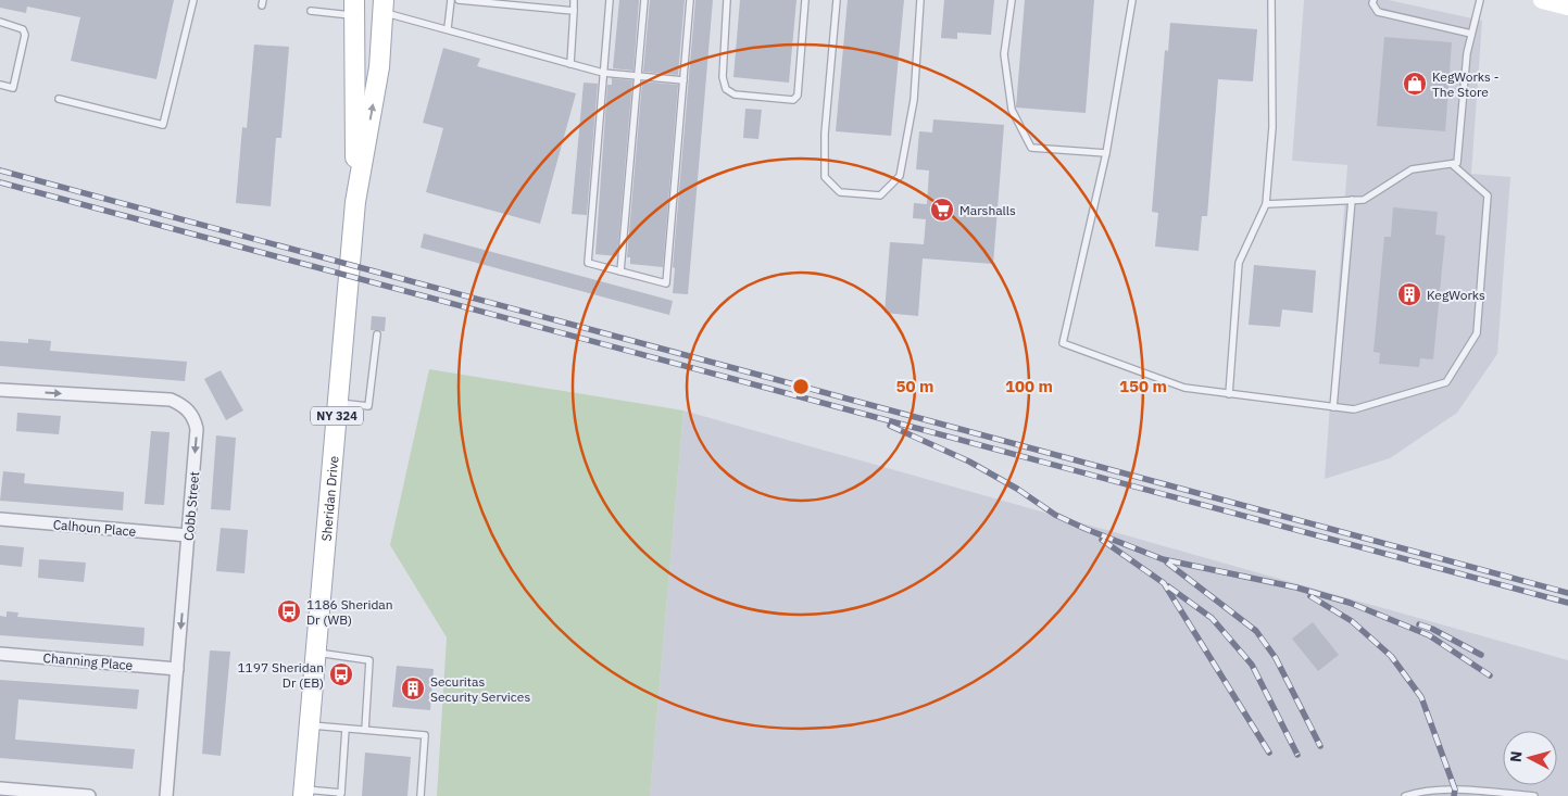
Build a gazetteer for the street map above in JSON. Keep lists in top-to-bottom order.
{
  "streets": {
    "main road": ["NY 324", "Sheridan Drive"],
    "street": ["Cobb Street", "Calhoun Place", "Channing Place"]
  },
  "crossings": [
    ["Cobb Street", "Calhoun Place"],
    ["Cobb Street", "Channing Place"]
  ],
  "places": {
    "shop": ["KegWorks - The Store"],
    "supermarket": ["Marshalls"],
    "building": ["KegWorks", "Securitas Security Services"],
    "bus stop": ["1186 Sheridan Dr (WB)", "1197 Sheridan Dr (EB)"]
  },
  "north": "left",
  "rings": ["50 m", "100 m", "150 m"]
}
